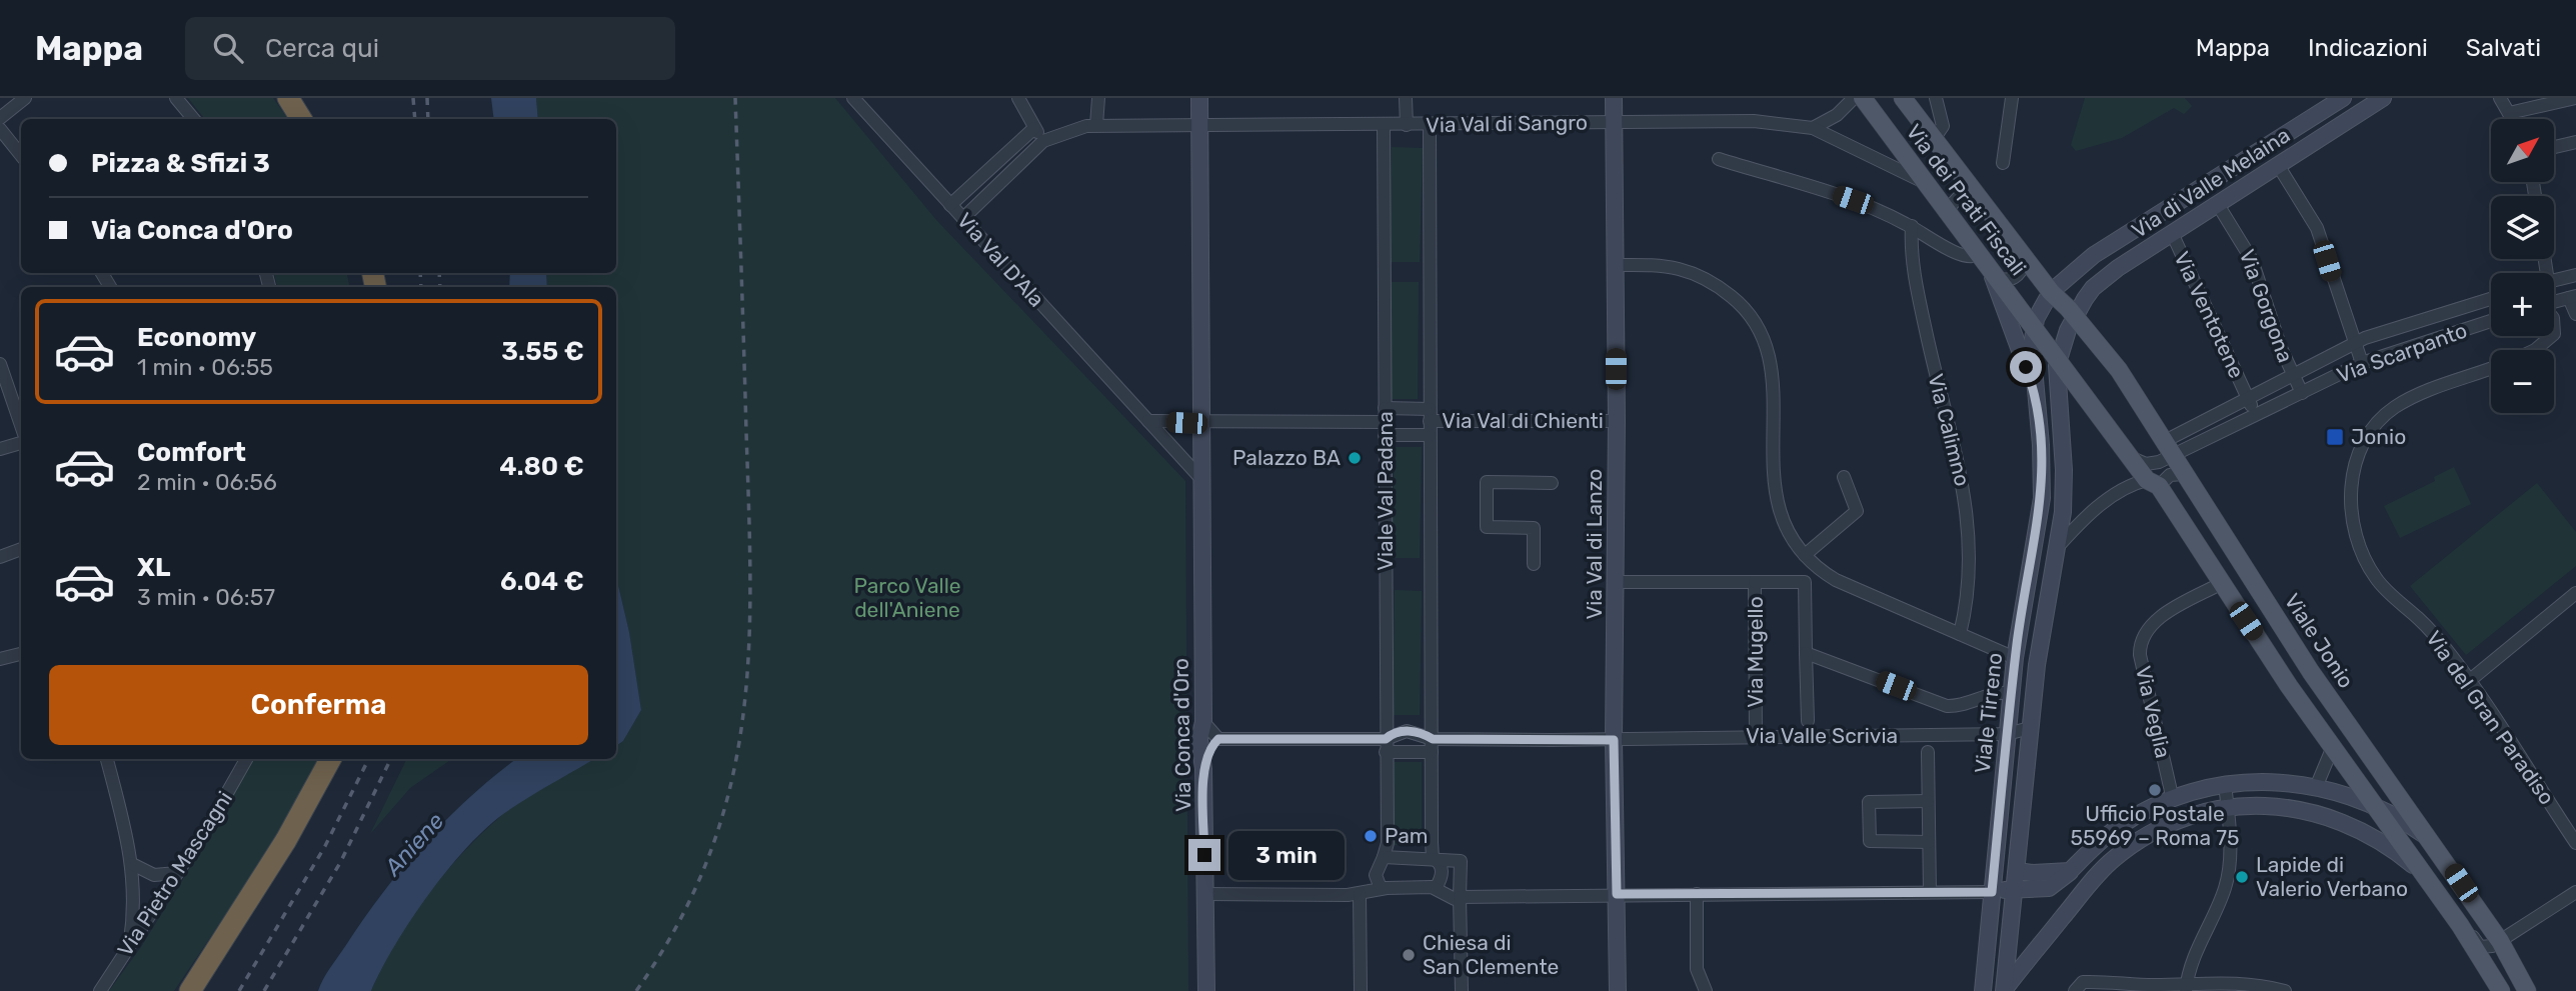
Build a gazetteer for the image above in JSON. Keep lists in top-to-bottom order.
{
  "streets": {
    "main road": ["Via dei Prati Fiscali", "Viale Jonio"],
    "street": [
      "Via Val di Sangro",
      "Via di Valle Melaina",
      "Via Val D'Ala",
      "Via Gorgona",
      "Via Ventotene",
      "Via Scarpanto",
      "Via Val di Chienti",
      "Via Calimno",
      "Viale Val Padana",
      "Via Val di Lanzo",
      "Via Mugello",
      "Via Veglia",
      "Viale Tirreno",
      "Via del Gran Paradiso",
      "Via Conca d'Oro",
      "Via Valle Scrivia",
      "Via Pietro Mascagni"
    ]
  },
  "crossings": [
    ["Via Val di Sangro", "Via dei Prati Fiscali"],
    ["Via Val di Sangro", "Viale Val Padana"],
    ["Via Val di Sangro", "Via Val di Lanzo"],
    ["Via di Valle Melaina", "Via dei Prati Fiscali"],
    ["Via di Valle Melaina", "Via Gorgona"],
    ["Via di Valle Melaina", "Via Ventotene"],
    ["Via di Valle Melaina", "Viale Jonio"],
    ["Via di Valle Melaina", "Viale Tirreno"],
    ["Via dei Prati Fiscali", "Viale Jonio"],
    ["Via dei Prati Fiscali", "Viale Tirreno"],
    ["Via Val D'Ala", "Via Conca d'Oro"],
    ["Via Gorgona", "Via Scarpanto"],
    ["Via Ventotene", "Via Scarpanto"],
    ["Via Scarpanto", "Viale Jonio"],
    ["Via Val di Chienti", "Viale Val Padana"],
    ["Via Val di Chienti", "Via Val di Lanzo"],
    ["Viale Val Padana", "Via Valle Scrivia"],
    ["Via Val di Lanzo", "Via Mugello"],
    ["Via Val di Lanzo", "Via Valle Scrivia"],
    ["Via Mugello", "Via Valle Scrivia"],
    ["Viale Tirreno", "Via Valle Scrivia"]
  ],
  "water": ["Aniene"],
  "parks": ["Parco Valle dell'Aniene"],
  "places": {
    "transit": ["Jonio"],
    "other": [
      "Palazzo BA",
      "Ufficio Postale 55969 – Roma 75",
      "Pam",
      "Lapide di Valerio Verbano",
      "Chiesa di San Clemente"
    ]
  },
  "north": "top right",
  "page": {
    "header": "Mappa",
    "search": "Cerca qui",
    "nav": ["Mappa", "Indicazioni", "Salvati"],
    "map_buttons": ["+", "−"],
    "banner": ["Pizza & Sfizi 3", "Via Conca d'Oro"],
    "list": [
      {
        "name": "Economy",
        "note": "1 min · 06:55",
        "value": "3.55 €"
      },
      {
        "name": "Comfort",
        "note": "2 min · 06:56",
        "value": "4.80 €"
      },
      {
        "name": "XL",
        "note": "3 min · 06:57",
        "value": "6.04 €"
      }
    ],
    "buttons": "Conferma",
    "bubble": "3 min"
  }
}
